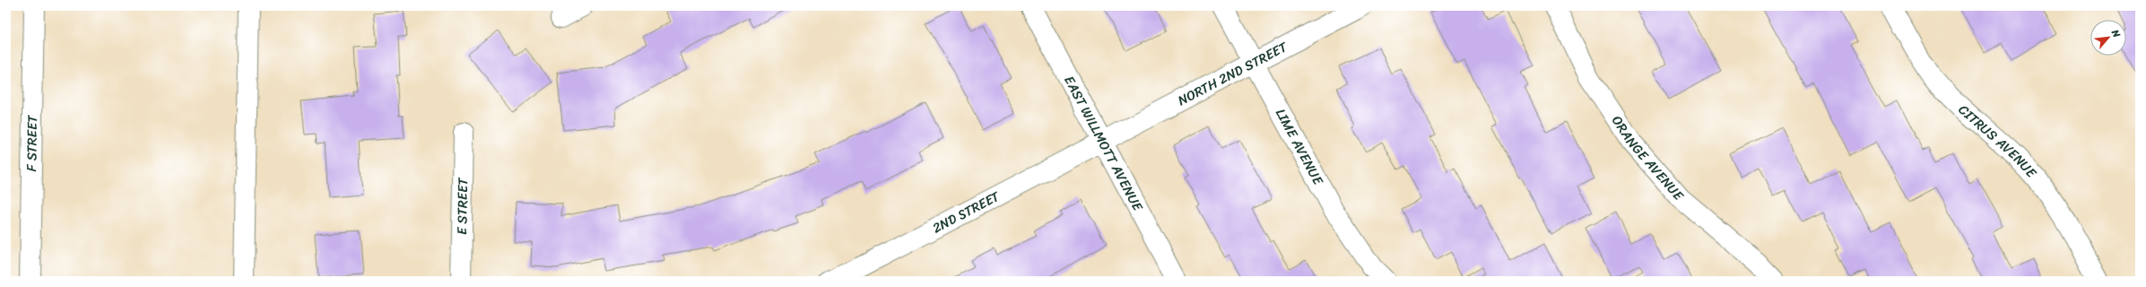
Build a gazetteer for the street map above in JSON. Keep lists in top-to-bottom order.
{
  "streets": {
    "street": [
      "NORTH 2ND STREET",
      "CITRUS AVENUE",
      "F STREET",
      "EAST WILLMOTT AVENUE",
      "LIME AVENUE",
      "ORANGE AVENUE",
      "E STREET",
      "2ND STREET"
    ]
  },
  "crossings": [
    ["NORTH 2ND STREET", "EAST WILLMOTT AVENUE"],
    ["NORTH 2ND STREET", "LIME AVENUE"],
    ["NORTH 2ND STREET", "2ND STREET"],
    ["EAST WILLMOTT AVENUE", "2ND STREET"]
  ],
  "north": "top right"
}
